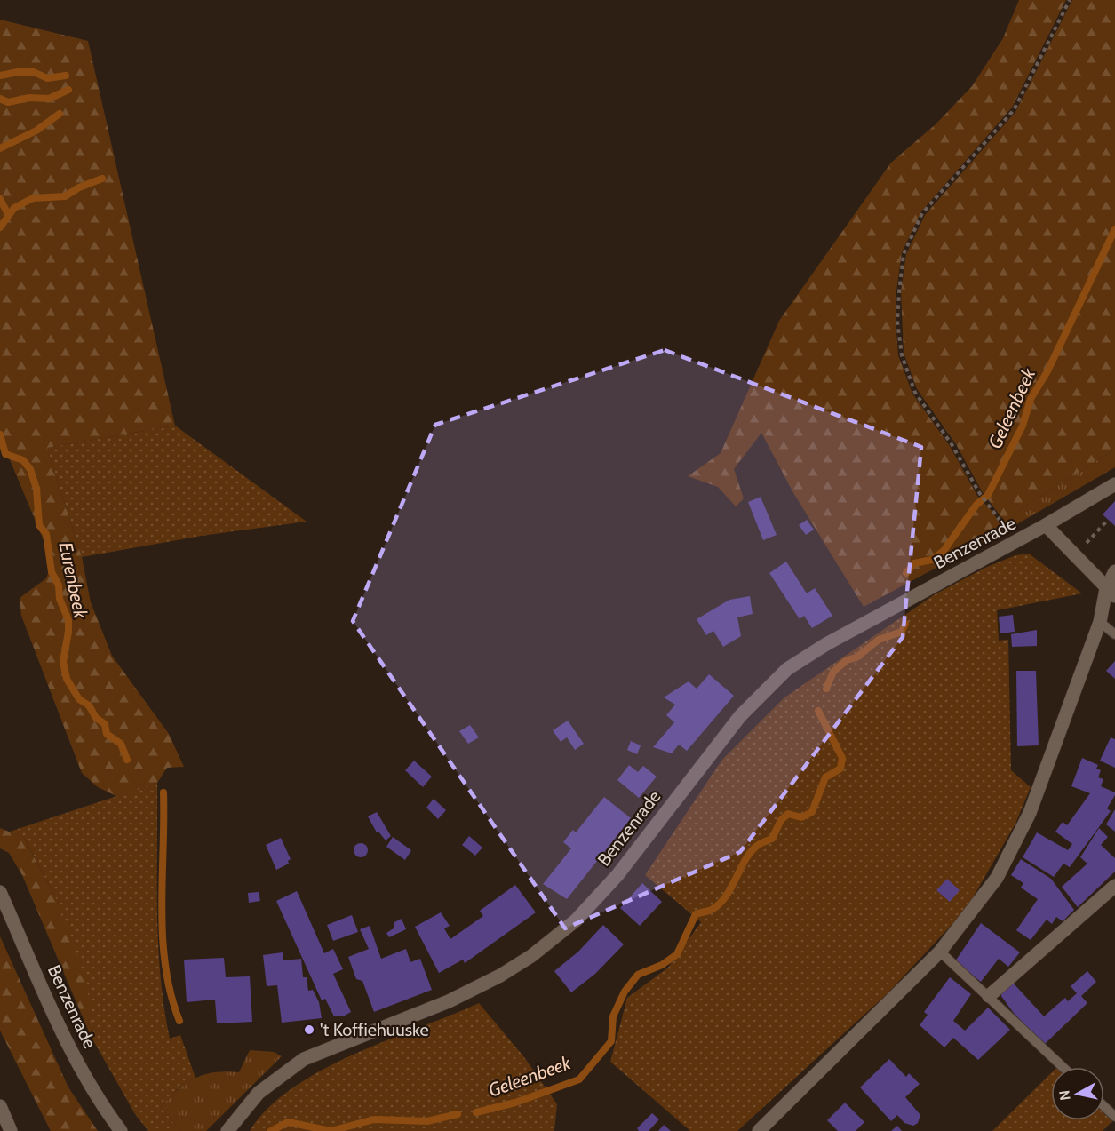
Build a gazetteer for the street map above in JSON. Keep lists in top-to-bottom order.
{
  "streets": {
    "street": ["Benzenrade"]
  },
  "water": ["Geleenbeek", "Eurenbeek"],
  "places": ["'t Koffiehuuske"],
  "north": "left"
}
